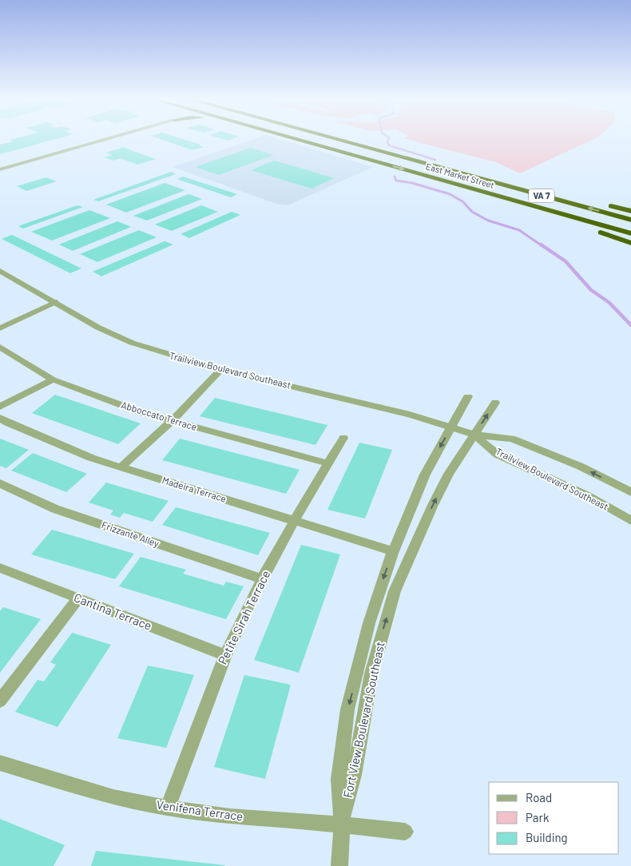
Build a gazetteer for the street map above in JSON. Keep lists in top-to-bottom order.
{
  "streets": {
    "highway": ["East Market Street", "VA 7"],
    "street": [
      "Trailview Boulevard Southeast",
      "Abboccato Terrace",
      "Madeira Terrace",
      "Frizzante Alley",
      "Cantina Terrace",
      "Petite Sirah Terrace",
      "Fort View Boulevard Southeast",
      "Venifena Terrace"
    ]
  },
  "crossings": [
    ["Trailview Boulevard Southeast", "Fort View Boulevard Southeast"],
    ["Abboccato Terrace", "Petite Sirah Terrace"],
    ["Madeira Terrace", "Petite Sirah Terrace"],
    ["Madeira Terrace", "Fort View Boulevard Southeast"],
    ["Frizzante Alley", "Petite Sirah Terrace"],
    ["Cantina Terrace", "Petite Sirah Terrace"],
    ["Petite Sirah Terrace", "Venifena Terrace"],
    ["Fort View Boulevard Southeast", "Venifena Terrace"]
  ],
  "legend": ["Road", "Park", "Building"]
}
